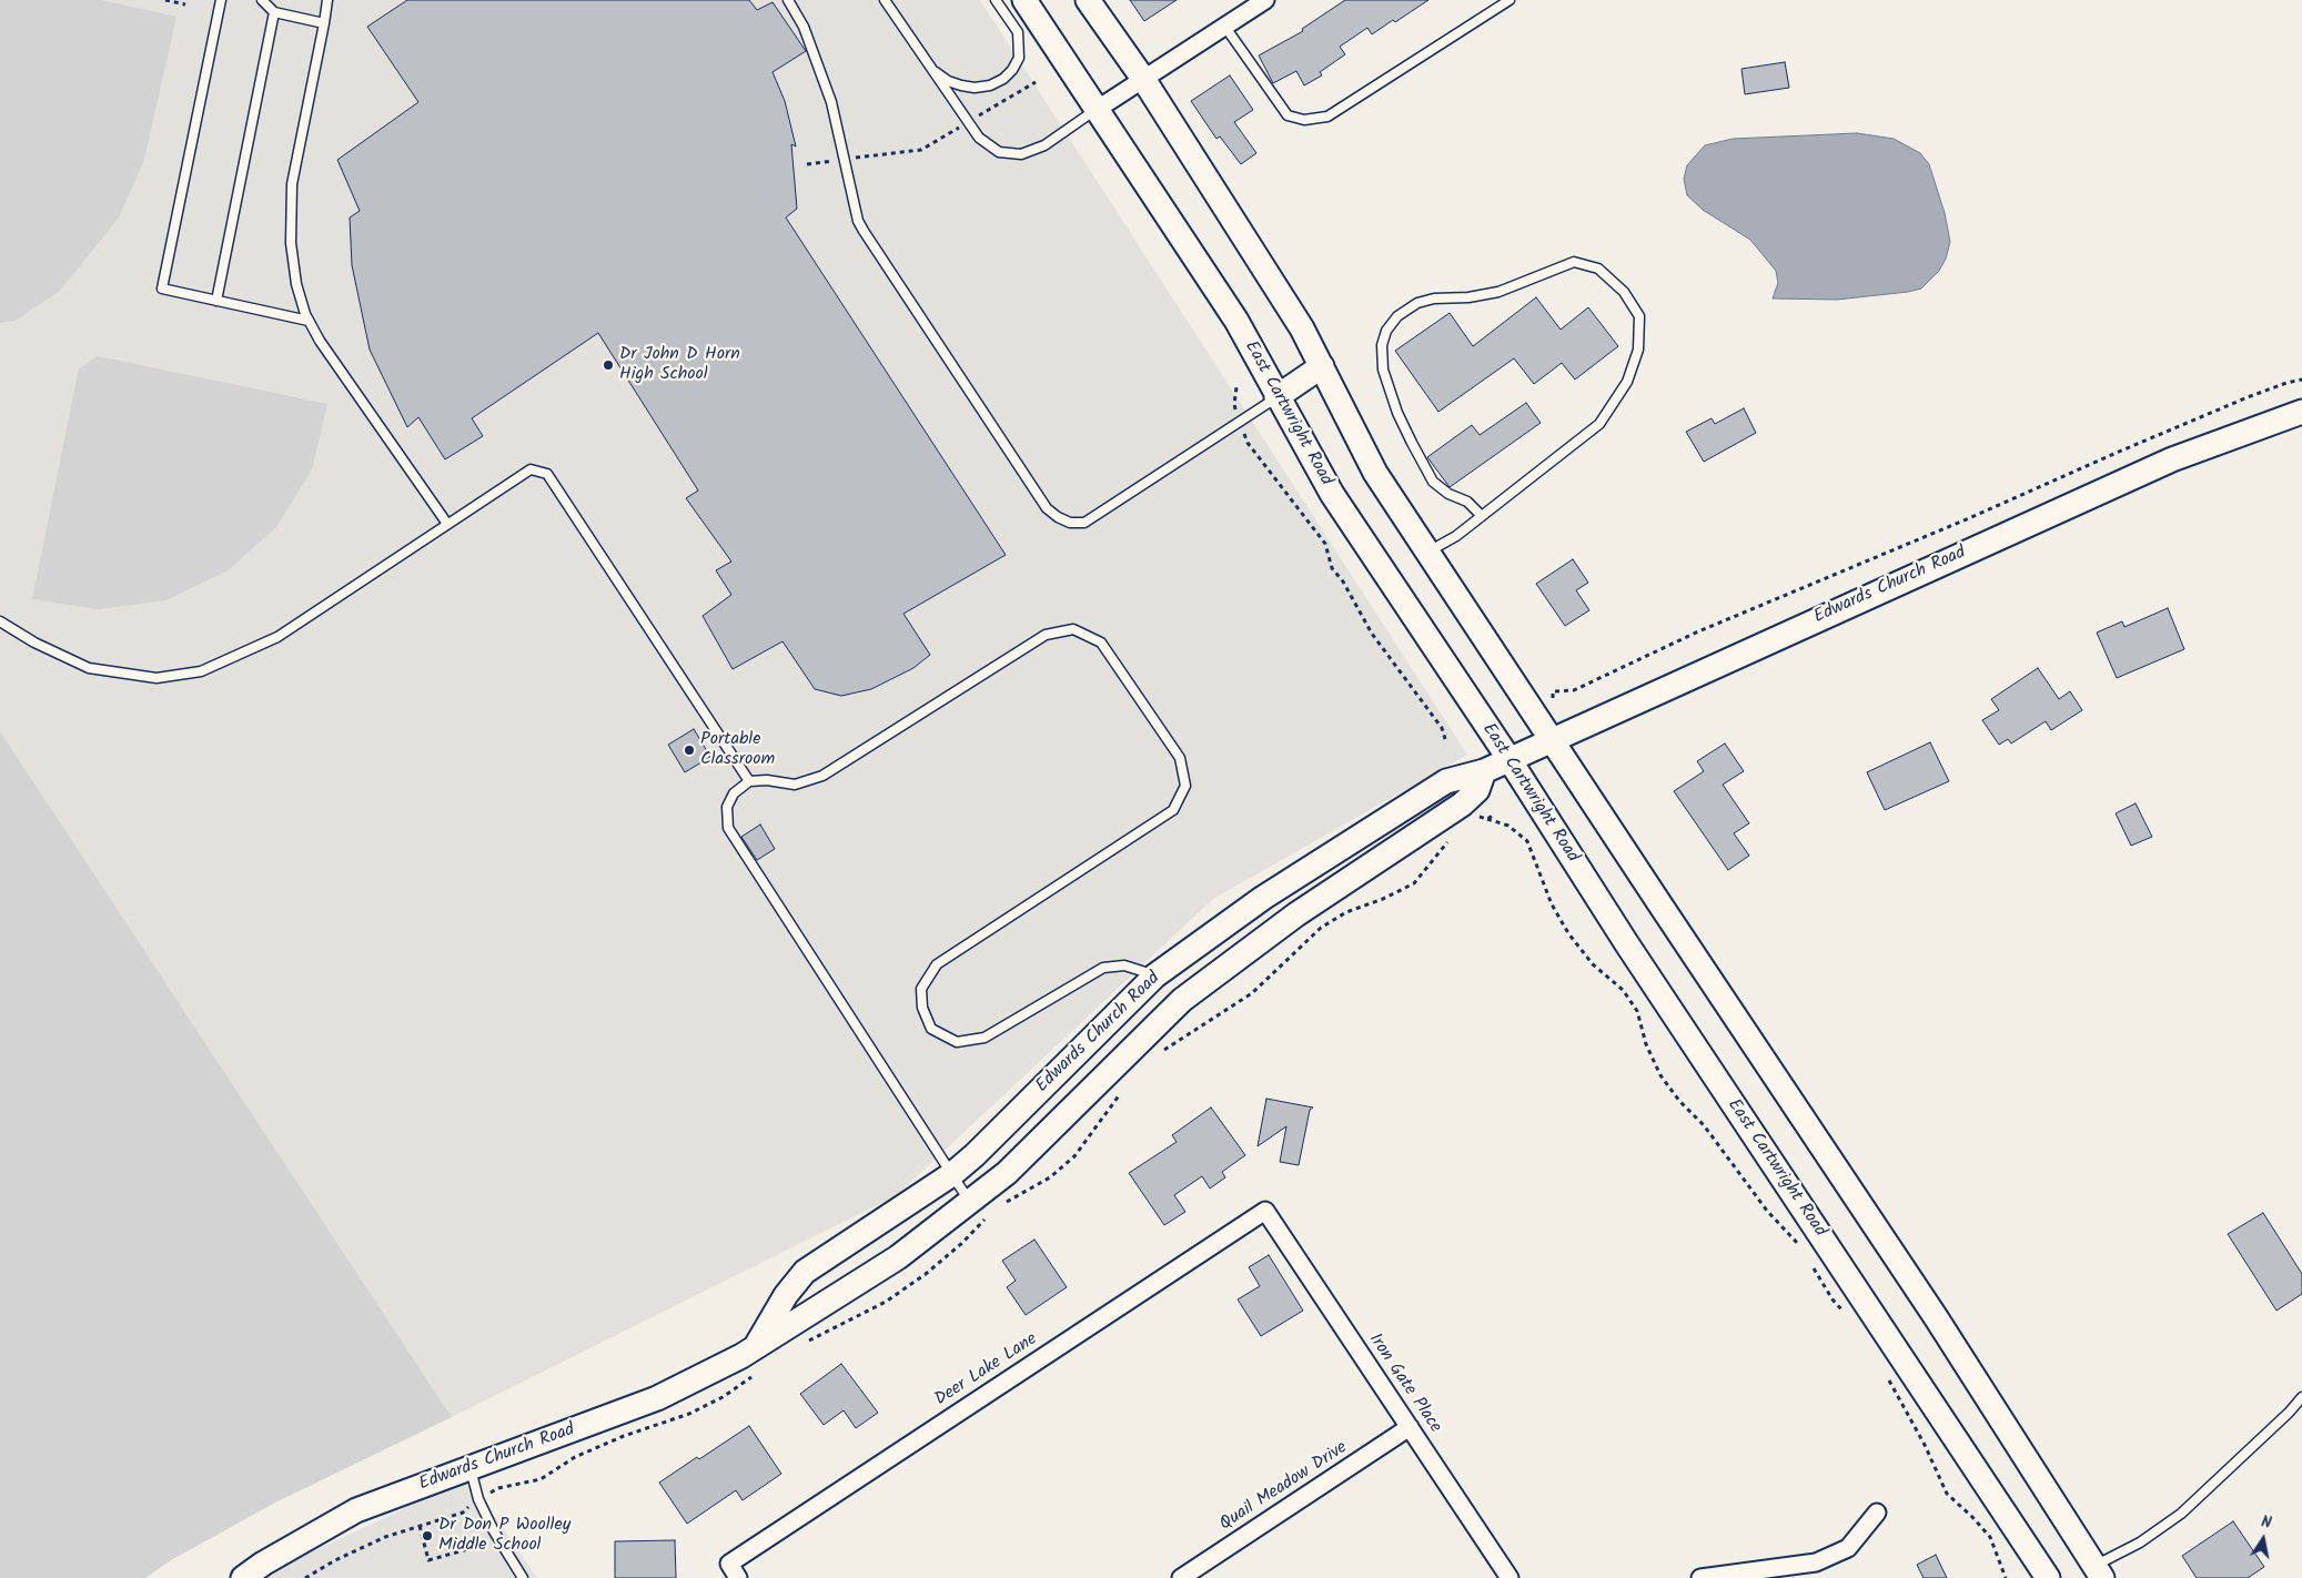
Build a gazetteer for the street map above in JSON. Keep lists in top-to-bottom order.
{
  "streets": {
    "main road": ["East Cartwright Road", "Edwards Church Road"],
    "street": ["Deer Lake Lane", "Iron Gate Place", "Quail Meadow Drive"]
  },
  "crossings": [
    ["East Cartwright Road", "Edwards Church Road"],
    ["Deer Lake Lane", "Iron Gate Place"],
    ["Iron Gate Place", "Quail Meadow Drive"]
  ],
  "places": ["Dr John D Horn High School", "Portable Classroom", "Dr Don P Woolley Middle School"],
  "north": "top"
}
